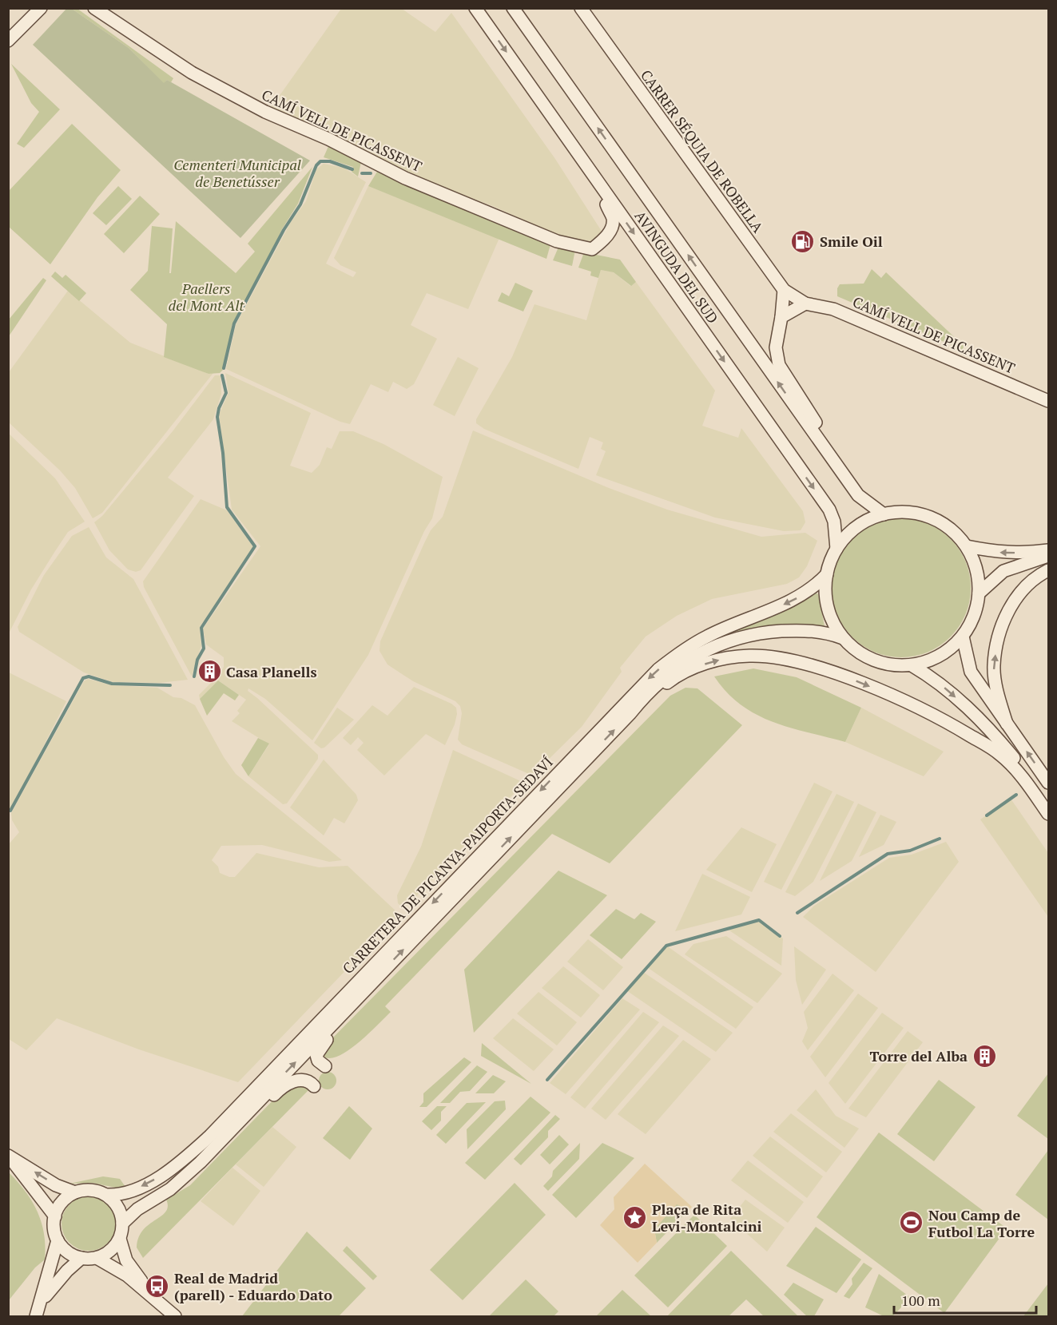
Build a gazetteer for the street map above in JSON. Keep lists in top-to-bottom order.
{
  "streets": {
    "main road": [
      "CAMÍ VELL DE PICASSENT",
      "CARRER SÉQUIA DE ROBELLA",
      "AVINGUDA DEL SUD",
      "CARRETERA DE PICANYA-PAIPORTA-SEDAVÍ"
    ]
  },
  "crossings": [
    ["CAMÍ VELL DE PICASSENT", "CARRER SÉQUIA DE ROBELLA"],
    ["CAMÍ VELL DE PICASSENT", "AVINGUDA DEL SUD"],
    ["AVINGUDA DEL SUD", "CARRETERA DE PICANYA-PAIPORTA-SEDAVÍ"]
  ],
  "parks": ["Cementeri Municipal de Benetússer", "Paellers del Mont Alt"],
  "places": {
    "fuel station": ["Smile Oil"],
    "building": ["Casa Planells", "Torre del Alba"],
    "place": ["Plaça de Rita Levi-Montalcini"],
    "sports": ["Nou Camp de Futbol La Torre"],
    "bus stop": ["Real de Madrid (parell) - Eduardo Dato"]
  },
  "scale_bar": "100 m"
}
